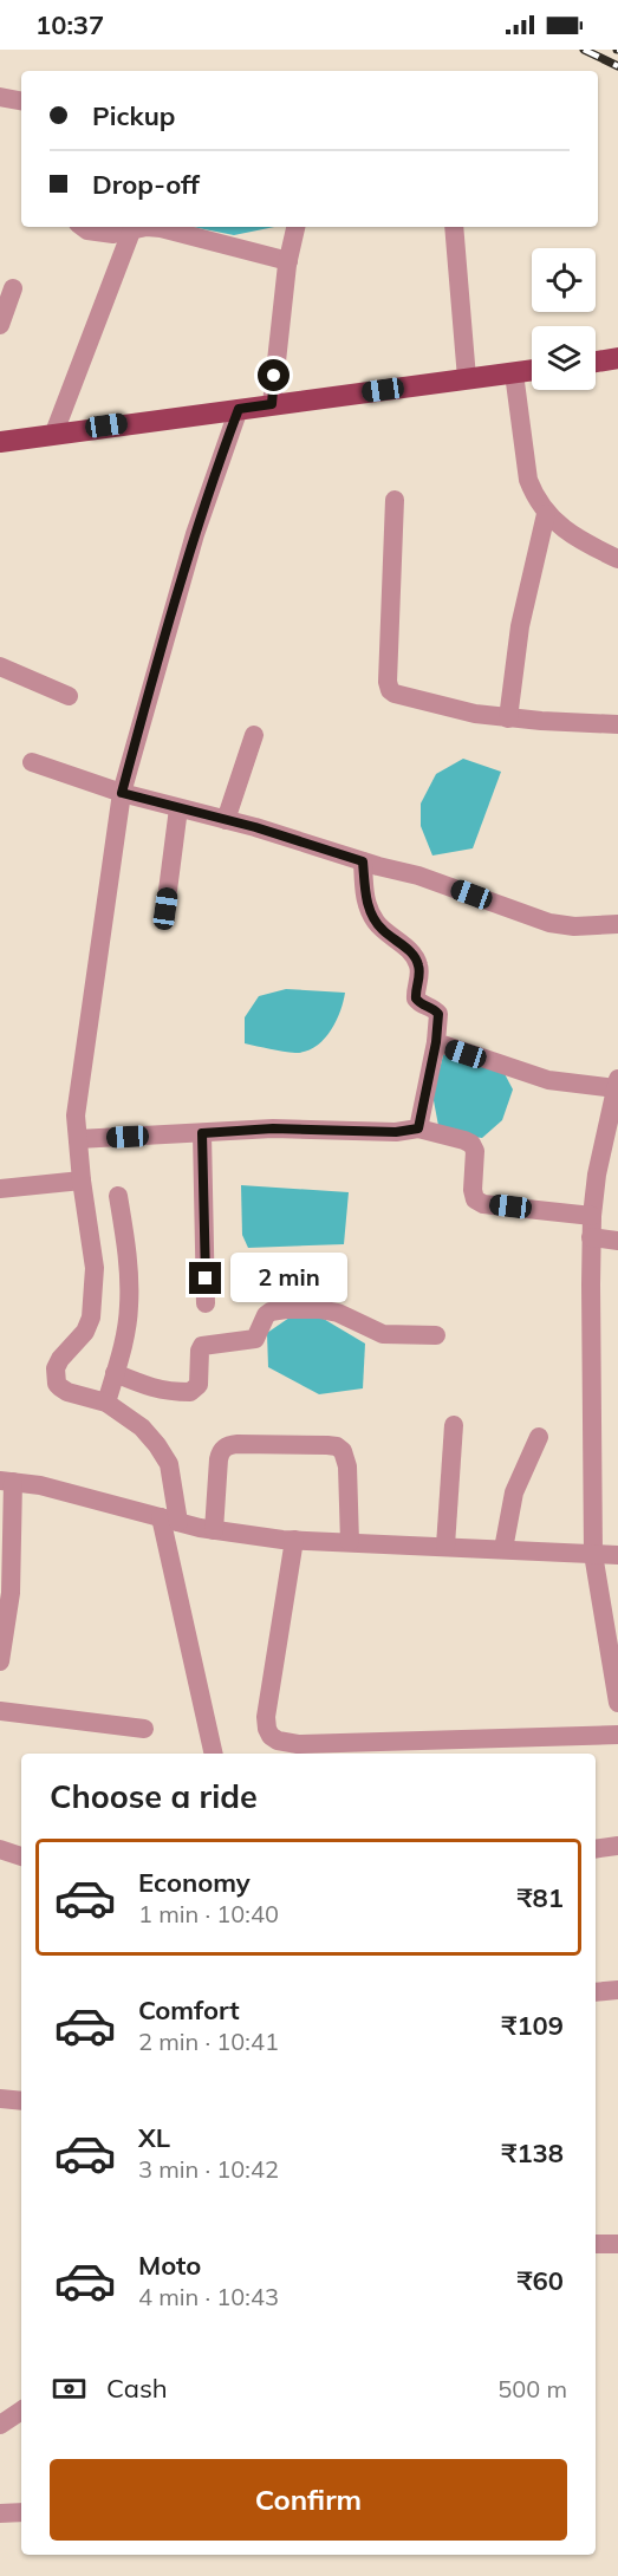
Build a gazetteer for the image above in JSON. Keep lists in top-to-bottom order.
{
  "page": {
    "status": "10:37",
    "banner": ["Pickup", "Drop-off"],
    "bubble": "2 min",
    "heading": "Choose a ride",
    "list": [
      {
        "name": "Economy",
        "note": "1 min · 10:40",
        "value": "₹81"
      },
      {
        "name": "Comfort",
        "note": "2 min · 10:41",
        "value": "₹109"
      },
      {
        "name": "XL",
        "note": "3 min · 10:42",
        "value": "₹138"
      },
      {
        "name": "Moto",
        "note": "4 min · 10:43",
        "value": "₹60"
      }
    ],
    "pay": ["Cash", "500 m"],
    "buttons": "Confirm"
  }
}
